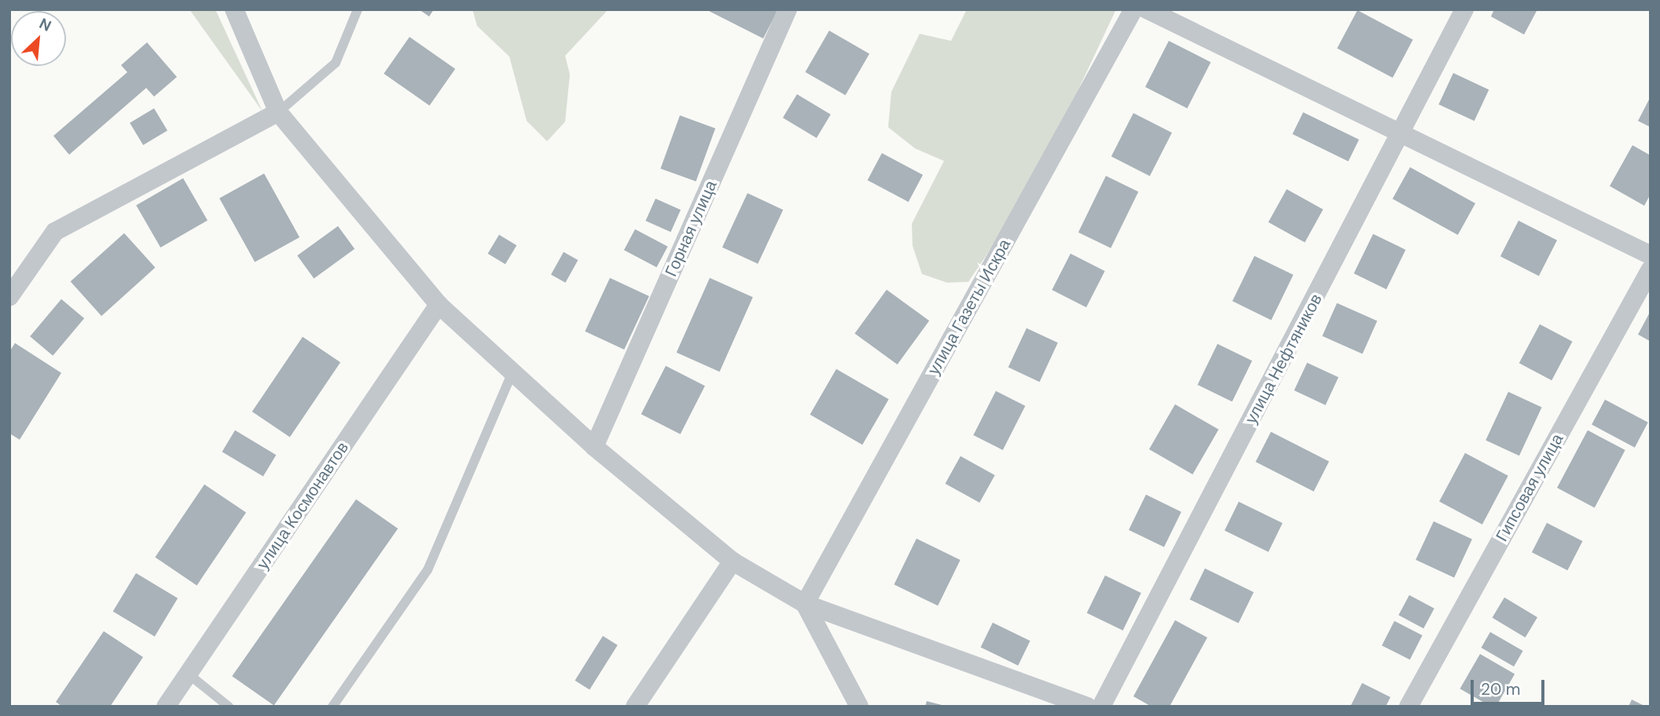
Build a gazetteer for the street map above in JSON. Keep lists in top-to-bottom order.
{
  "streets": {
    "street": [
      "Горная улица",
      "улица Газеты Искра",
      "улица Нефтяников",
      "Гипсовая улица",
      "улица Космонавтов"
    ]
  },
  "scale_bar": "20 m",
  "north": "top right"
}
